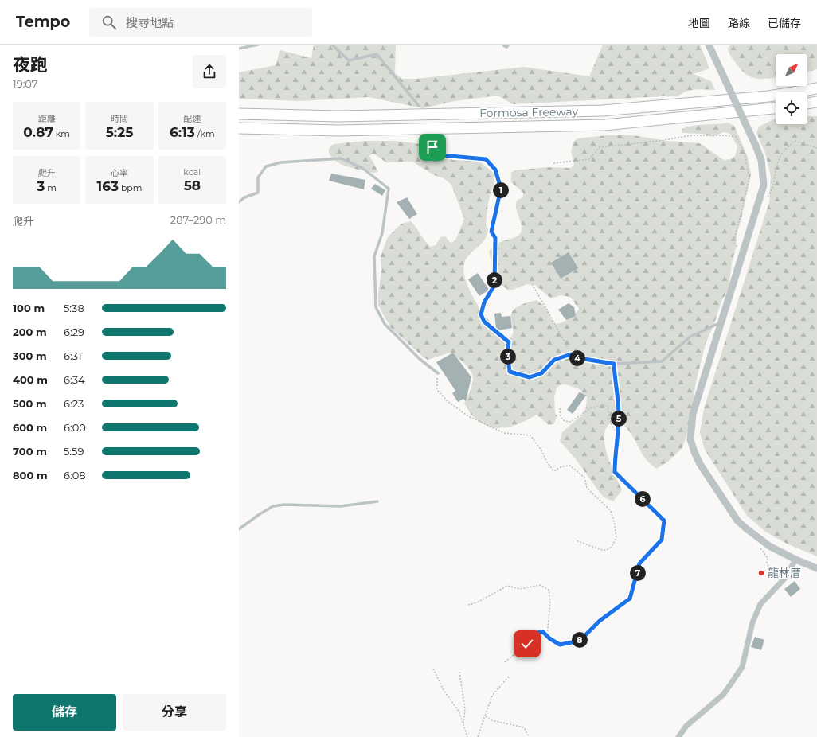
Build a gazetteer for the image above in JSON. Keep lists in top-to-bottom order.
{
  "streets": {
    "highway": ["Formosa Freeway"]
  },
  "places": ["龍林厝"],
  "north": "top right",
  "page": {
    "header": "Tempo",
    "search": "搜尋地點",
    "nav": ["地圖", "路線", "已儲存"],
    "heading": ["夜跑", "19:07"],
    "stats": [
      ["距離", "0.87 km"],
      ["時間", "5:25"],
      ["配速", "6:13 /km"],
      ["爬升", "3 m"],
      ["心率", "163 bpm"],
      ["kcal", "58"]
    ],
    "pins": [
      "1",
      "2",
      "3",
      "4",
      "5",
      "6",
      "7",
      "8"
    ],
    "chart": ["爬升", "287–290 m"],
    "list": [
      {
        "name": "100 m",
        "note": "5:38"
      },
      {
        "name": "200 m",
        "note": "6:29"
      },
      {
        "name": "300 m",
        "note": "6:31"
      },
      {
        "name": "400 m",
        "note": "6:34"
      },
      {
        "name": "500 m",
        "note": "6:23"
      },
      {
        "name": "600 m",
        "note": "6:00"
      },
      {
        "name": "700 m",
        "note": "5:59"
      },
      {
        "name": "800 m",
        "note": "6:08"
      }
    ],
    "buttons": ["儲存", "分享"]
  }
}
